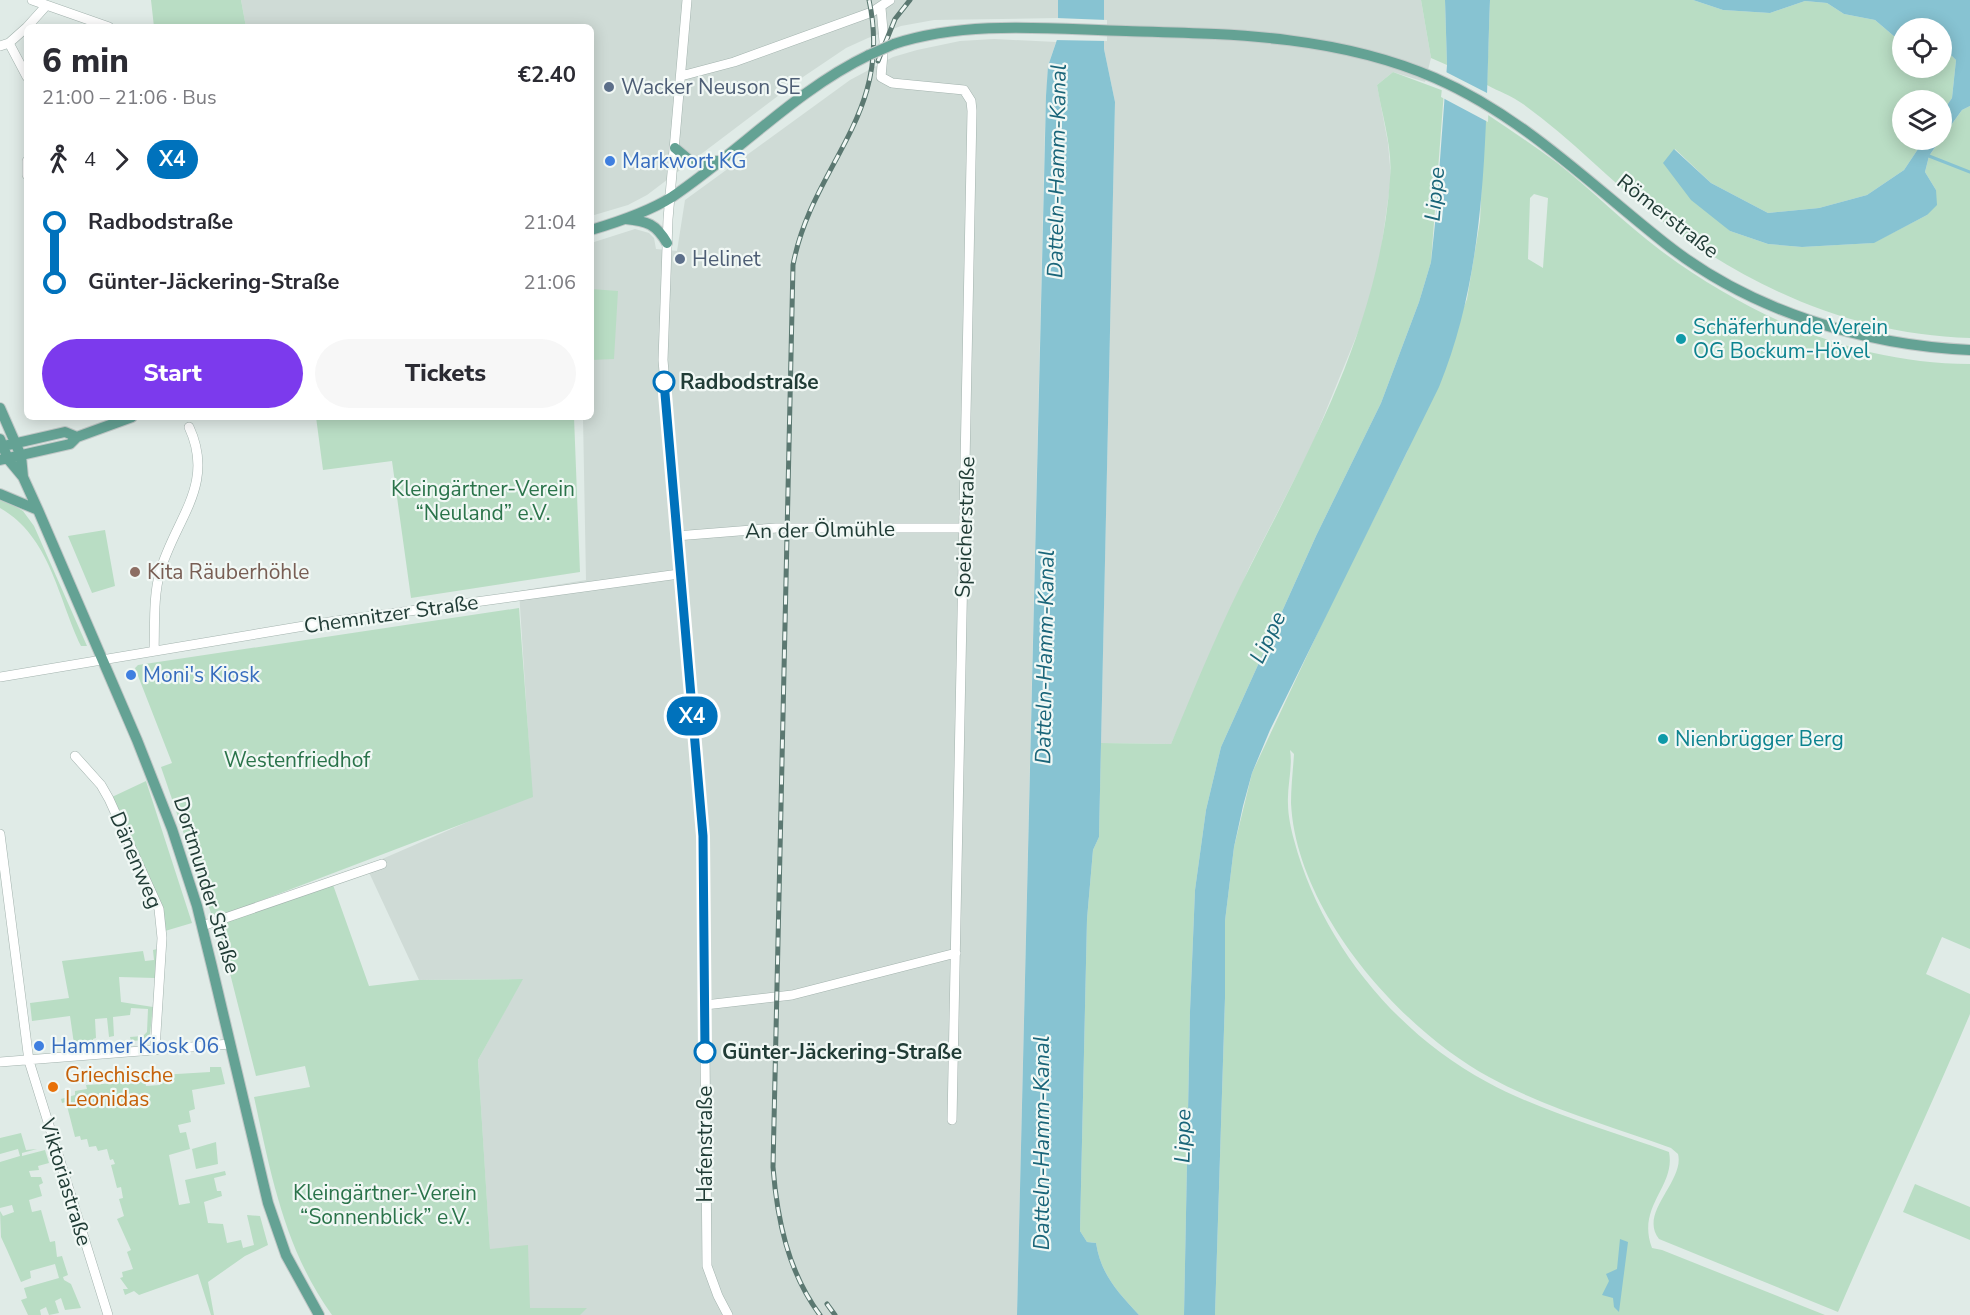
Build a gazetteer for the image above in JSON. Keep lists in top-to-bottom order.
{
  "streets": {
    "main road": ["Römerstraße", "Dortmunder Straße"],
    "street": [
      "Speicherstraße",
      "An der Ölmühle",
      "Chemnitzer Straße",
      "Dänenweg",
      "Hafenstraße",
      "Viktoriastraße"
    ]
  },
  "crossings": [
    ["Speicherstraße", "An der Ölmühle"],
    ["An der Ölmühle", "Hafenstraße"],
    ["Chemnitzer Straße", "Dortmunder Straße"],
    ["Chemnitzer Straße", "Hafenstraße"]
  ],
  "water": ["Datteln-Hamm-Kanal", "Lippe"],
  "parks": ["Kleingärtner-Verein “Neuland” e.V.", "Westenfriedhof", "Kleingärtner-Verein “Sonnenblick” e.V."],
  "places": [
    "Wacker Neuson SE",
    "Markwort KG",
    "Helinet",
    "Schäferhunde Verein OG Bockum-Hövel",
    "Radbodstraße",
    "Kita Räuberhöhle",
    "Moni's Kiosk",
    "Nienbrügger Berg",
    "Hammer Kiosk 06",
    "Günter-Jäckering-Straße",
    "Griechische Leonidas"
  ],
  "lines": ["bus line X4"],
  "page": {
    "on_map": "X4",
    "heading": ["6 min", "21:00 – 21:06 · Bus", "€2.40"],
    "legs": ["4", "X4"],
    "list": [
      {
        "name": "Radbodstraße",
        "value": "21:04"
      },
      {
        "name": "Günter-Jäckering-Straße",
        "value": "21:06"
      }
    ],
    "buttons": ["Start", "Tickets"]
  }
}
